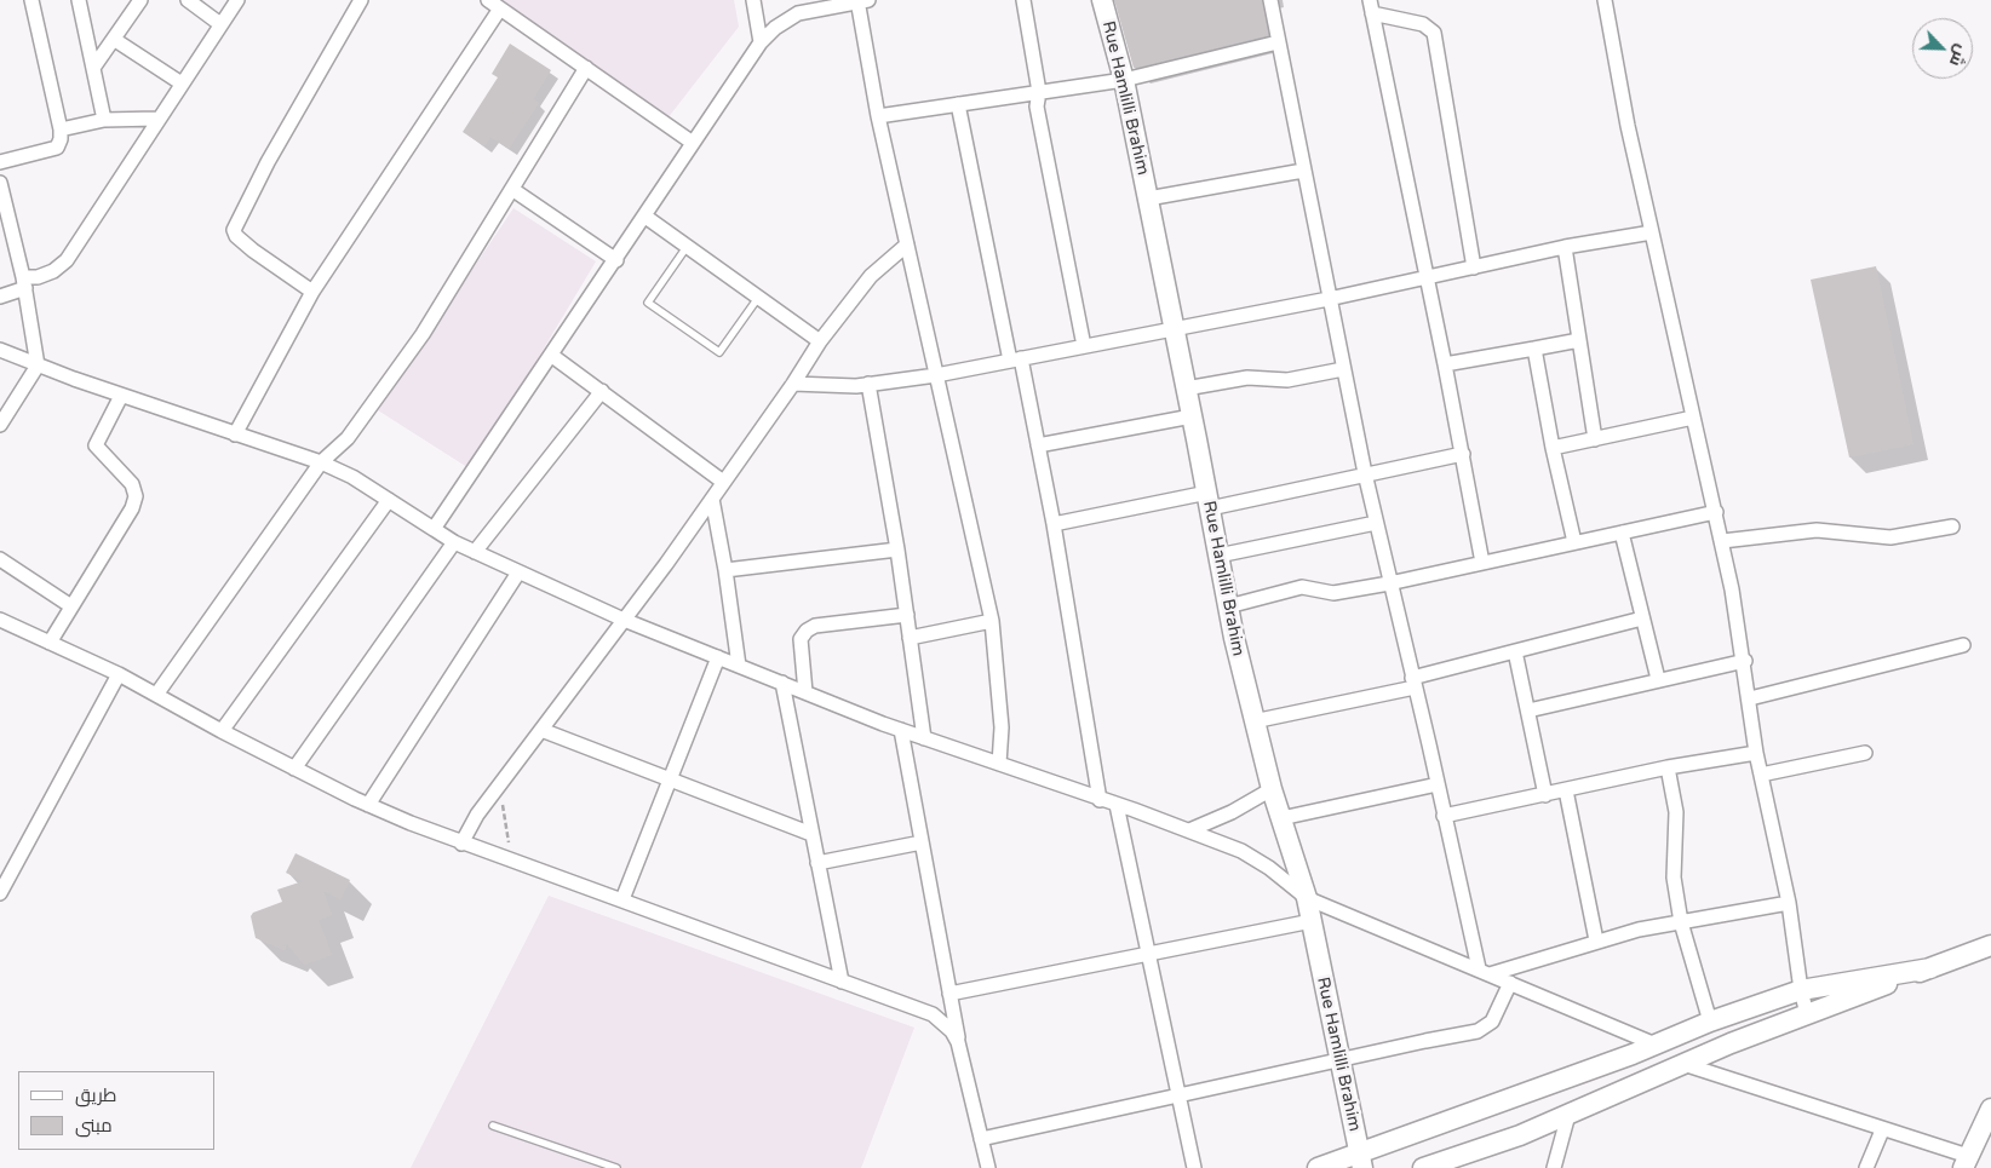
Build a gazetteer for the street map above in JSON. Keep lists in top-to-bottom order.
{
  "streets": {
    "street": ["Rue Hamlilli Brahim"]
  },
  "legend": ["طريق", "مبنى"],
  "north": "bottom right"
}
